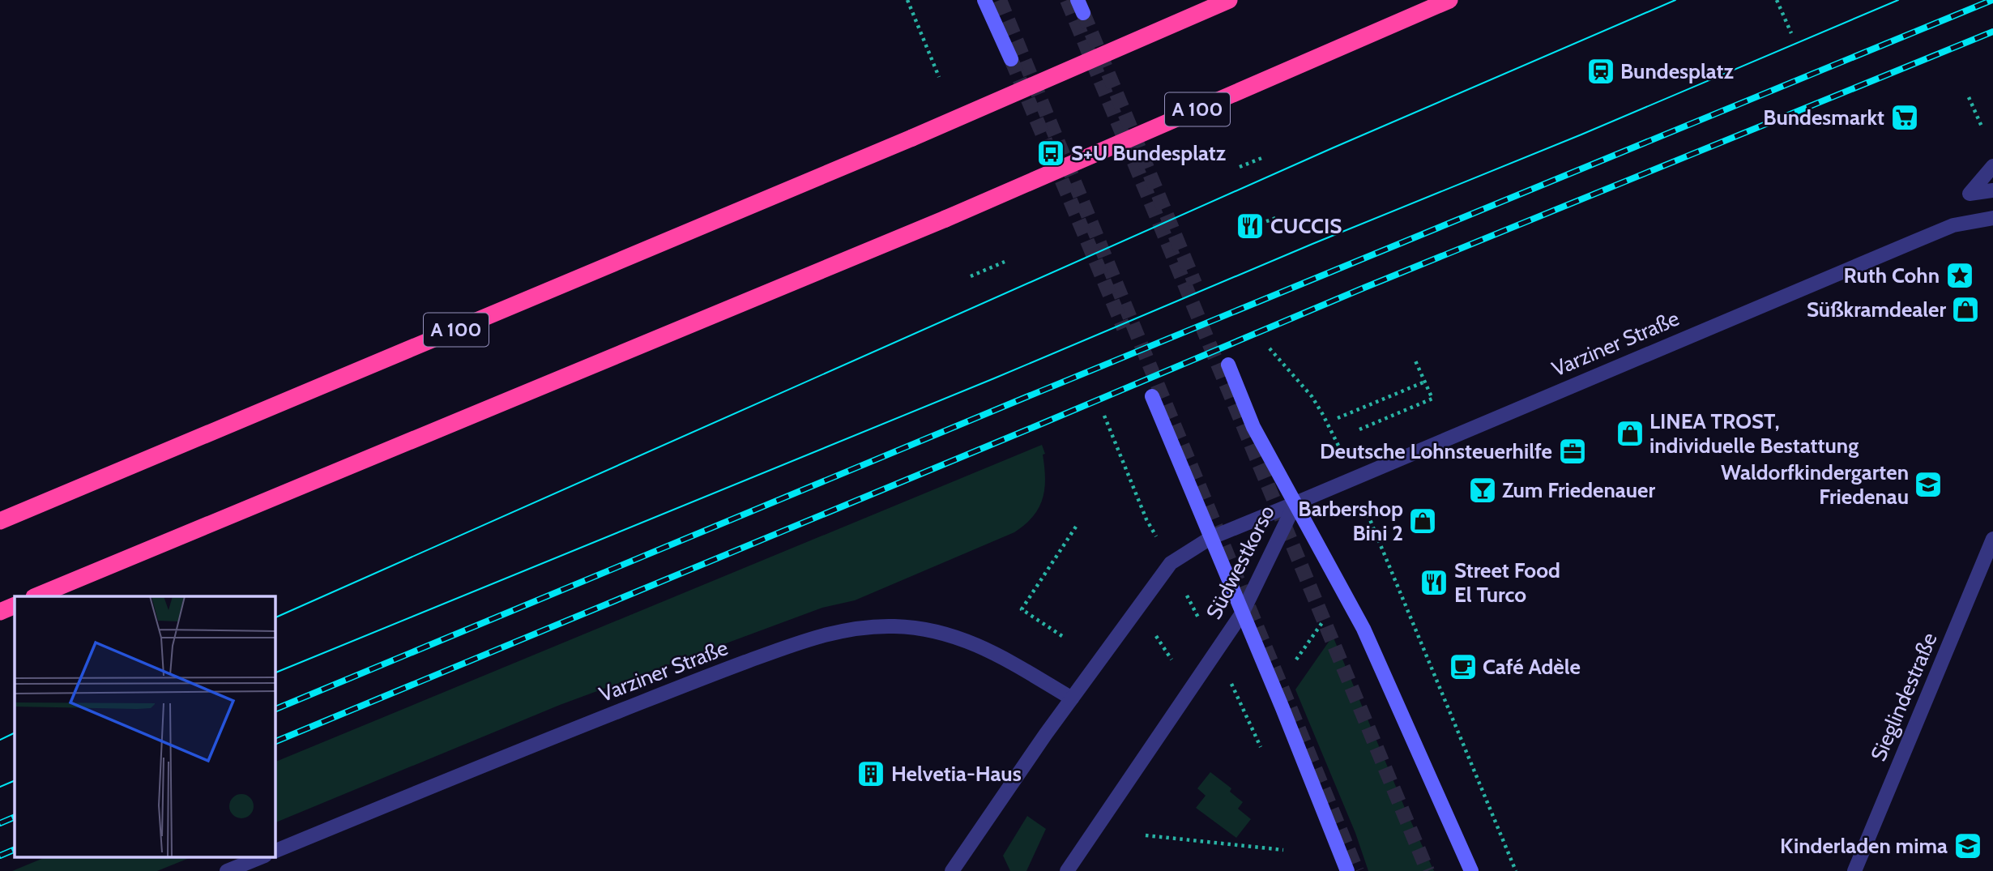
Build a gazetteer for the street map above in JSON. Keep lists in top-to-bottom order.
{
  "streets": {
    "highway": ["A 100"],
    "street": ["Varziner Straße", "Südwestkorso", "Sieglindestraße"]
  },
  "crossings": [
    ["Varziner Straße", "Südwestkorso"]
  ],
  "places": {
    "station": ["Bundesplatz"],
    "supermarket": ["Bundesmarkt"],
    "bus stop": ["S+U Bundesplatz"],
    "restaurant": ["CUCCIS", "Street Food El Turco"],
    "place": ["Ruth Cohn"],
    "shop": ["Süßkramdealer", "LINEA TROST, individuelle Bestattung", "Barbershop Bini 2"],
    "office": ["Deutsche Lohnsteuerhilfe"],
    "school or university": ["Waldorfkindergarten Friedenau", "Kinderladen mima"],
    "bar": ["Zum Friedenauer"],
    "cafe": ["Café Adèle"],
    "building": ["Helvetia-Haus"]
  }
}
